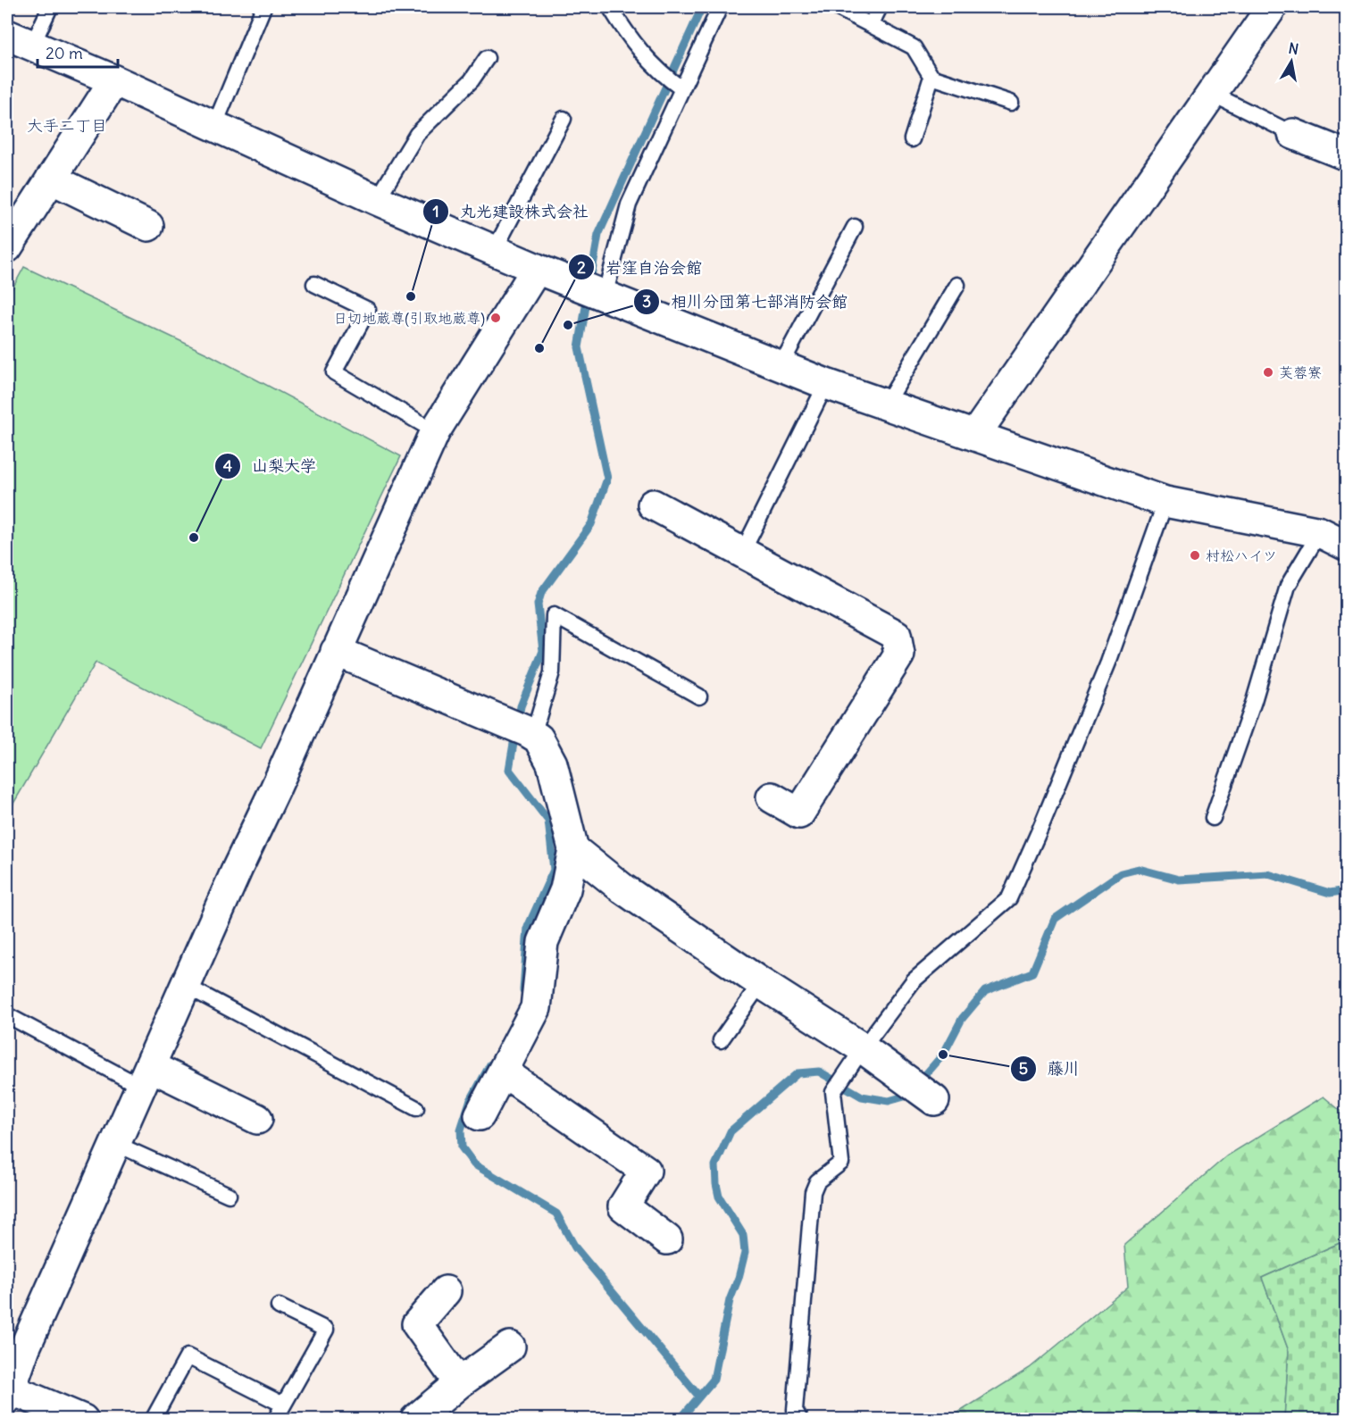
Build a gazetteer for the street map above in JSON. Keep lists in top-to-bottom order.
{
  "districts": ["大手二丁目"],
  "places": [
    "丸光建設株式会社",
    "日切地蔵尊(引取地蔵尊)",
    "相川分団第七部消防会館",
    "岩窪自治会館",
    "芙蓉寮",
    "山梨大学",
    "村松ハイツ",
    "藤川"
  ],
  "scale_bar": "20 m",
  "north": "top"
}
